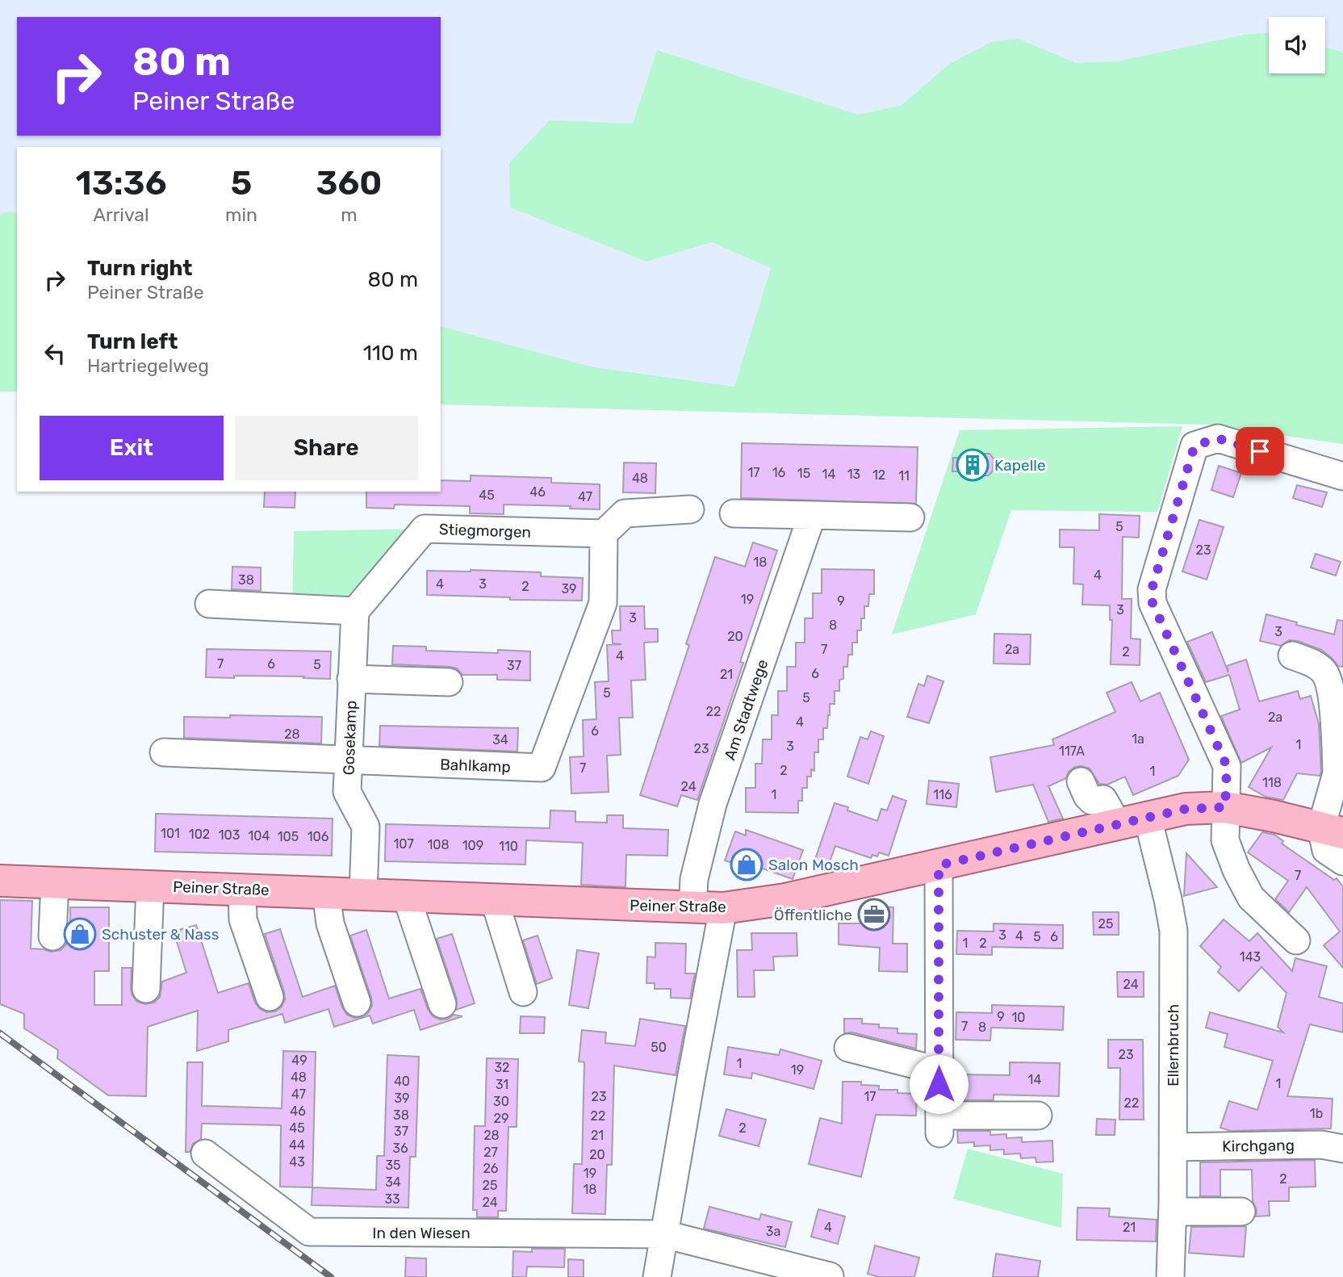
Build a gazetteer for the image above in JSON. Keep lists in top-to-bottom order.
{
  "streets": {
    "main road": ["Peiner Straße"],
    "street": [
      "Stiegmorgen",
      "Am Stadtwege",
      "Gosekamp",
      "Bahlkamp",
      "Ellernbruch",
      "Kirchgang",
      "In den Wiesen"
    ]
  },
  "crossings": [
    ["Stiegmorgen", "Gosekamp"],
    ["Stiegmorgen", "Bahlkamp"],
    ["Am Stadtwege", "Peiner Straße"],
    ["Gosekamp", "Bahlkamp"],
    ["Gosekamp", "Peiner Straße"],
    ["Peiner Straße", "Ellernbruch"],
    ["Ellernbruch", "Kirchgang"]
  ],
  "places": {
    "building": ["Kapelle"],
    "shop": ["Salon Mosch", "Schuster & Nass"],
    "office": ["Öffentliche"]
  },
  "house_numbers": [
    "17",
    "16",
    "15",
    "14",
    "13",
    "12",
    "11",
    "48",
    "46",
    "45",
    "47",
    "5",
    "23",
    "18",
    "4",
    "38",
    "4",
    "3",
    "2",
    "39",
    "19",
    "9",
    "3",
    "3",
    "8",
    "3",
    "20",
    "7",
    "2a",
    "2",
    "4",
    "7",
    "6",
    "5",
    "37",
    "6",
    "21",
    "5",
    "5",
    "22",
    "2a",
    "4",
    "6",
    "28",
    "1a",
    "34",
    "1",
    "3",
    "23",
    "117A",
    "7",
    "2",
    "1",
    "118",
    "24",
    "1",
    "116",
    "101",
    "102",
    "103",
    "104",
    "105",
    "106",
    "107",
    "108",
    "109",
    "110",
    "7",
    "25",
    "3",
    "4",
    "5",
    "6",
    "1",
    "2",
    "143",
    "24",
    "9",
    "10",
    "7",
    "8",
    "50",
    "23",
    "49",
    "1",
    "32",
    "19",
    "48",
    "14",
    "40",
    "1",
    "31",
    "47",
    "23",
    "17",
    "39",
    "30",
    "22",
    "46",
    "1b",
    "38",
    "22",
    "29",
    "45",
    "2",
    "37",
    "28",
    "21",
    "44",
    "36",
    "27",
    "20",
    "43",
    "35",
    "26",
    "19",
    "2",
    "34",
    "25",
    "18",
    "33",
    "24",
    "4",
    "21",
    "3a"
  ],
  "page": {
    "turn": ["80 m", "Peiner Straße"],
    "eta": [
      "13:36",
      "Arrival",
      "5",
      "min",
      "360",
      "m"
    ],
    "list": [
      {
        "name": "Turn right",
        "note": "Peiner Straße",
        "value": "80 m"
      },
      {
        "name": "Turn left",
        "note": "Hartriegelweg",
        "value": "110 m"
      }
    ],
    "buttons": ["Exit", "Share"]
  }
}
